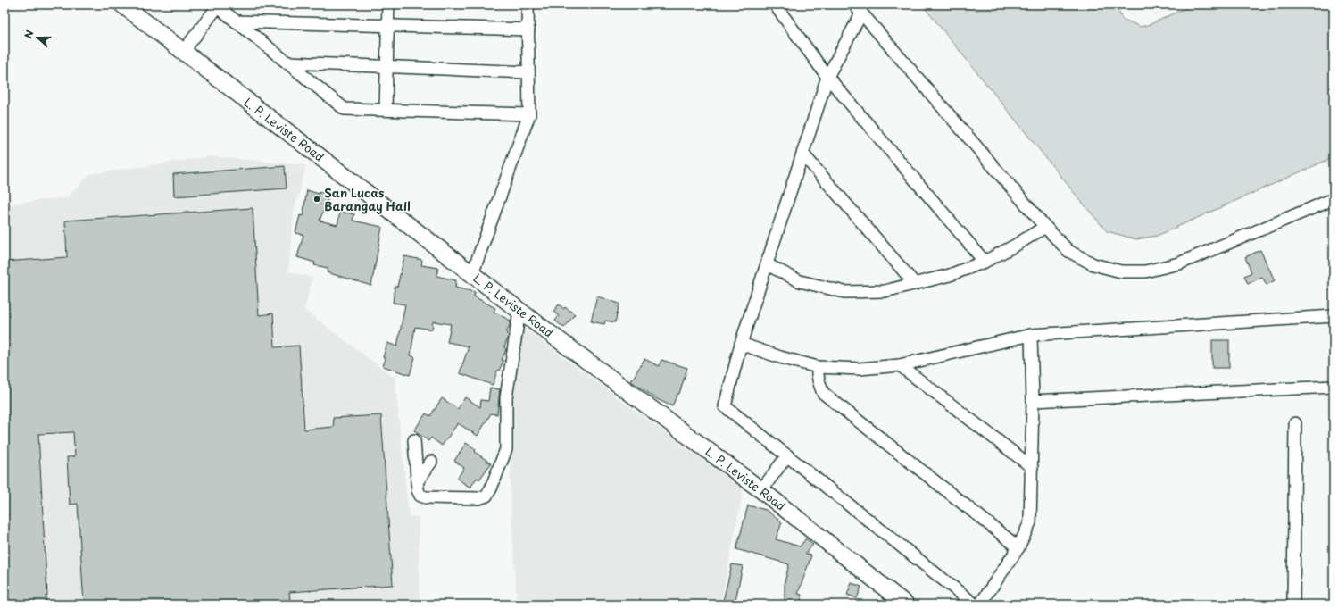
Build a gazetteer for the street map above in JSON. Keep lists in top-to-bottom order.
{
  "streets": {
    "main road": ["L. P. Leviste Road"]
  },
  "places": ["San Lucas Barangay Hall"],
  "north": "left"
}
